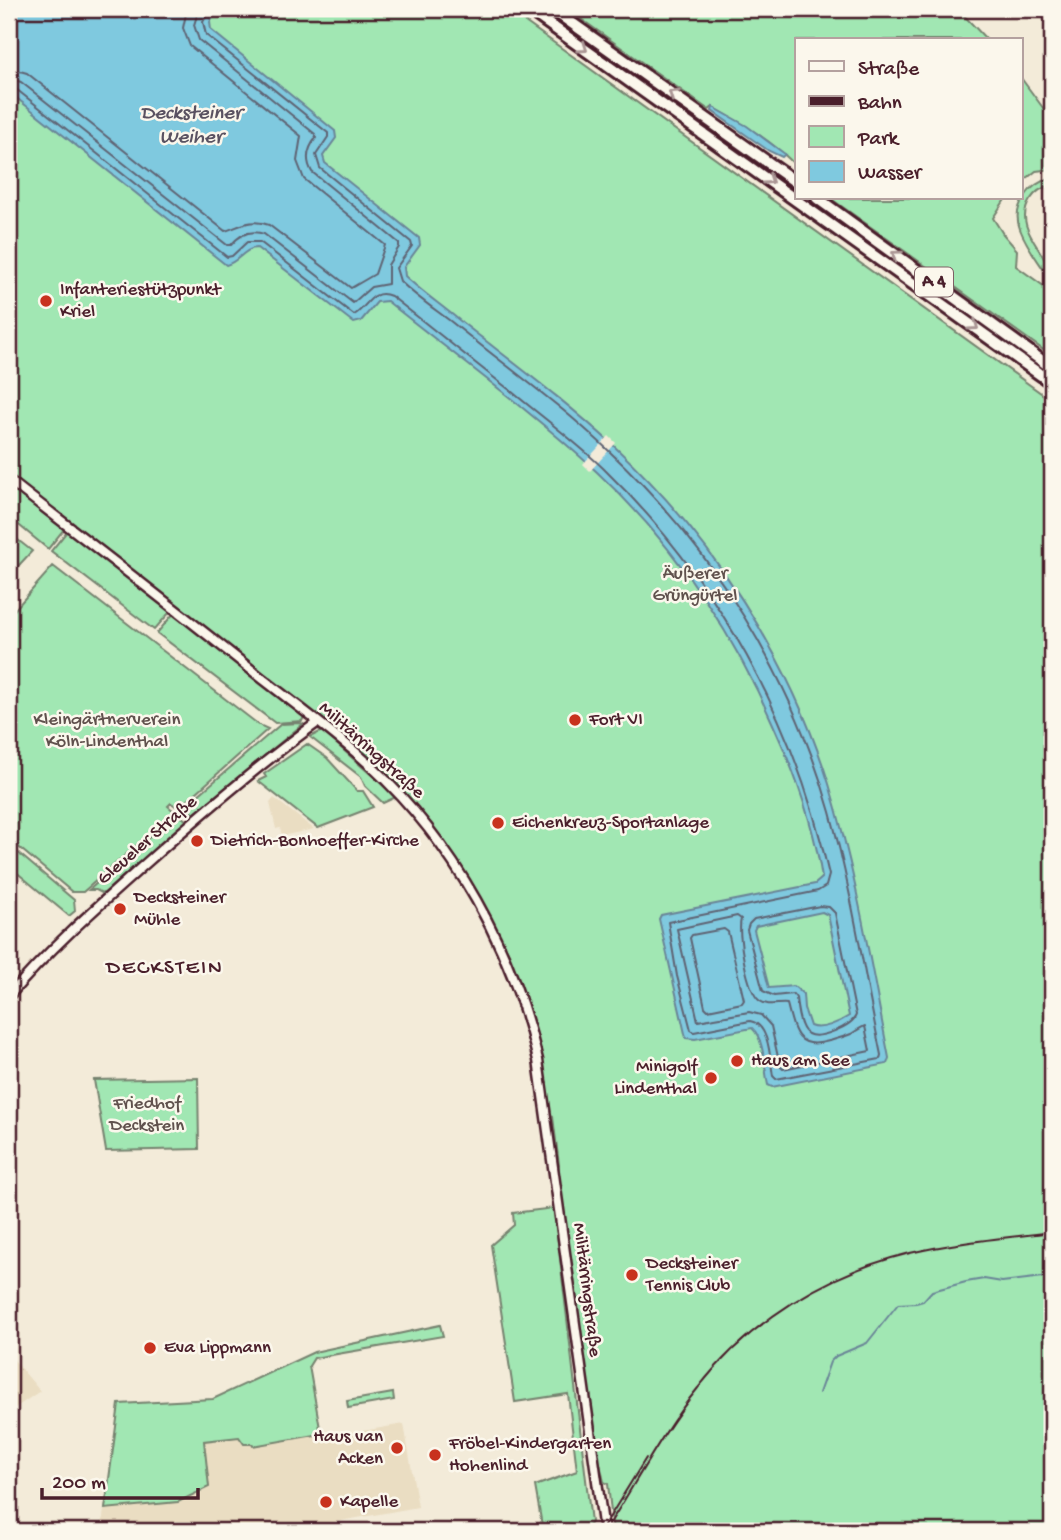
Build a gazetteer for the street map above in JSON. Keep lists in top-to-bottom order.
{
  "streets": {
    "highway": ["A 4"],
    "main road": ["Militärringstraße", "Gleueler Straße"]
  },
  "crossings": [
    ["Militärringstraße", "Gleueler Straße"]
  ],
  "districts": ["DECKSTEIN"],
  "water": ["Decksteiner Weiher"],
  "parks": ["Äußerer Grüngürtel", "Kleingärtnerverein Köln-Lindenthal", "Friedhof Deckstein"],
  "places": [
    "Infanteriestützpunkt Kriel",
    "Fort VI",
    "Eichenkreuz-Sportanlage",
    "Dietrich-Bonhoeffer-Kirche",
    "Decksteiner Mühle",
    "Haus am See",
    "Minigolf Lindenthal",
    "Decksteiner Tennis Club",
    "Eva Lippmann",
    "Haus van Acken",
    "Fröbel-Kindergarten Hohenlind",
    "Kapelle"
  ],
  "legend": [
    "Straße",
    "Bahn",
    "Park",
    "Wasser"
  ],
  "scale_bar": "200 m"
}
